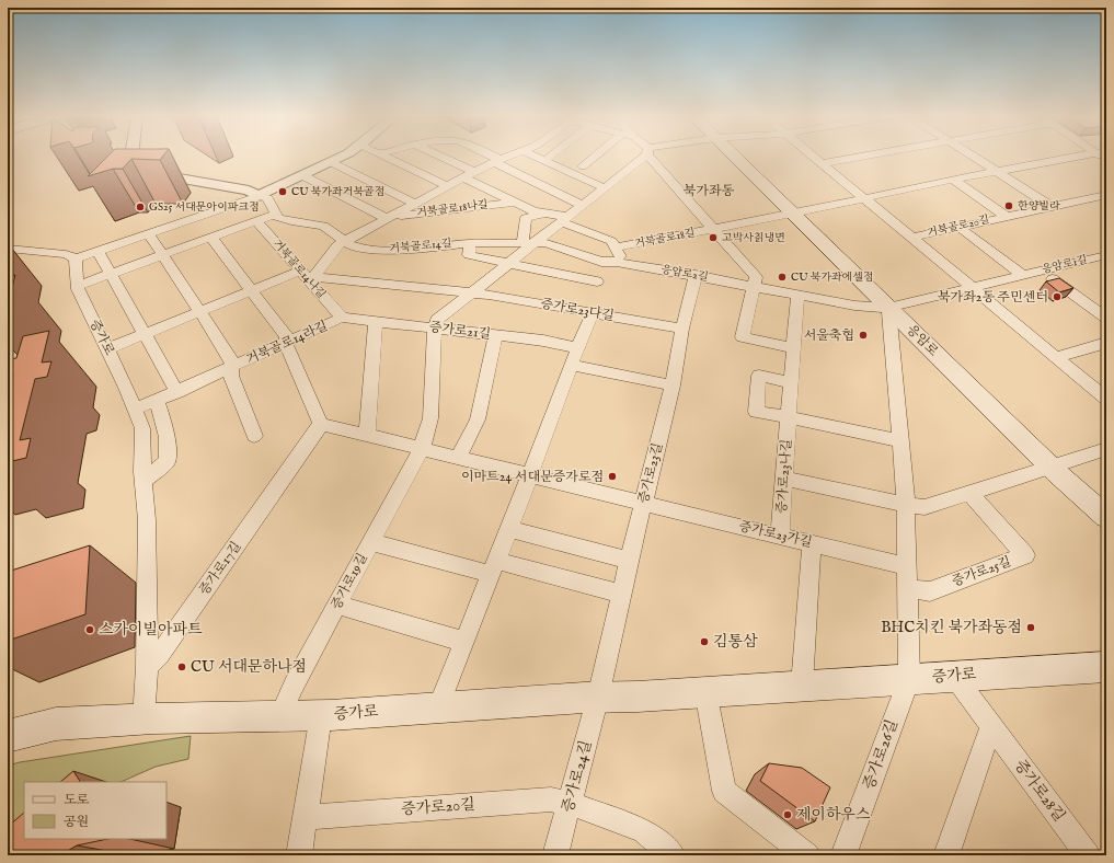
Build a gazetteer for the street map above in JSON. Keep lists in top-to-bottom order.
{
  "streets": {
    "main road": ["증가로", "응암로"],
    "street": [
      "거북골로18나길",
      "거북골로20길",
      "거북골로18길",
      "거북골로14길",
      "응암로1길",
      "거북골로14나길",
      "응암로2길",
      "증가로23다길",
      "증가로21길",
      "거북골로14라길",
      "증가로23길",
      "증가로23나길",
      "증가로23가길",
      "증가로17길",
      "증가로25길",
      "증가로19길",
      "증가로26길",
      "증가로24길",
      "증가로28길",
      "증가로20길"
    ]
  },
  "crossings": [
    ["거북골로18나길", "거북골로18길"],
    ["거북골로18나길", "거북골로14길"],
    ["거북골로18나길", "거북골로14나길"],
    ["거북골로18나길", "증가로23다길"],
    ["거북골로20길", "응암로1길"],
    ["거북골로18길", "응암로2길"],
    ["거북골로14길", "응암로2길"],
    ["응암로1길", "응암로2길"],
    ["응암로1길", "응암로"],
    ["거북골로14나길", "증가로23다길"],
    ["거북골로14나길", "증가로21길"],
    ["거북골로14나길", "거북골로14라길"],
    ["응암로2길", "응암로"],
    ["응암로2길", "증가로23길"],
    ["응암로2길", "증가로23나길"],
    ["증가로23다길", "증가로23길"],
    ["증가로21길", "거북골로14라길"],
    ["증가로", "거북골로14라길"],
    ["증가로", "증가로23길"],
    ["증가로", "증가로17길"],
    ["증가로", "증가로19길"],
    ["증가로", "증가로26길"],
    ["증가로", "증가로24길"],
    ["증가로", "증가로28길"],
    ["증가로23길", "증가로23가길"],
    ["증가로23길", "증가로24길"],
    ["증가로23나길", "증가로23가길"],
    ["증가로24길", "증가로20길"]
  ],
  "districts": ["북가좌동"],
  "places": [
    "CU 북가좌거북골점",
    "한양빌라",
    "GS25 서대문아이파크점",
    "고박사칡냉면",
    "CU 북가좌에셀점",
    "북가좌2동 주민센터",
    "서울축협",
    "이마트24 서대문증가로점",
    "BHC치킨 북가좌동점",
    "스카이빌아파트",
    "김통삼",
    "CU 서대문하나점",
    "제이하우스"
  ],
  "legend": ["도로", "공원"]
}
